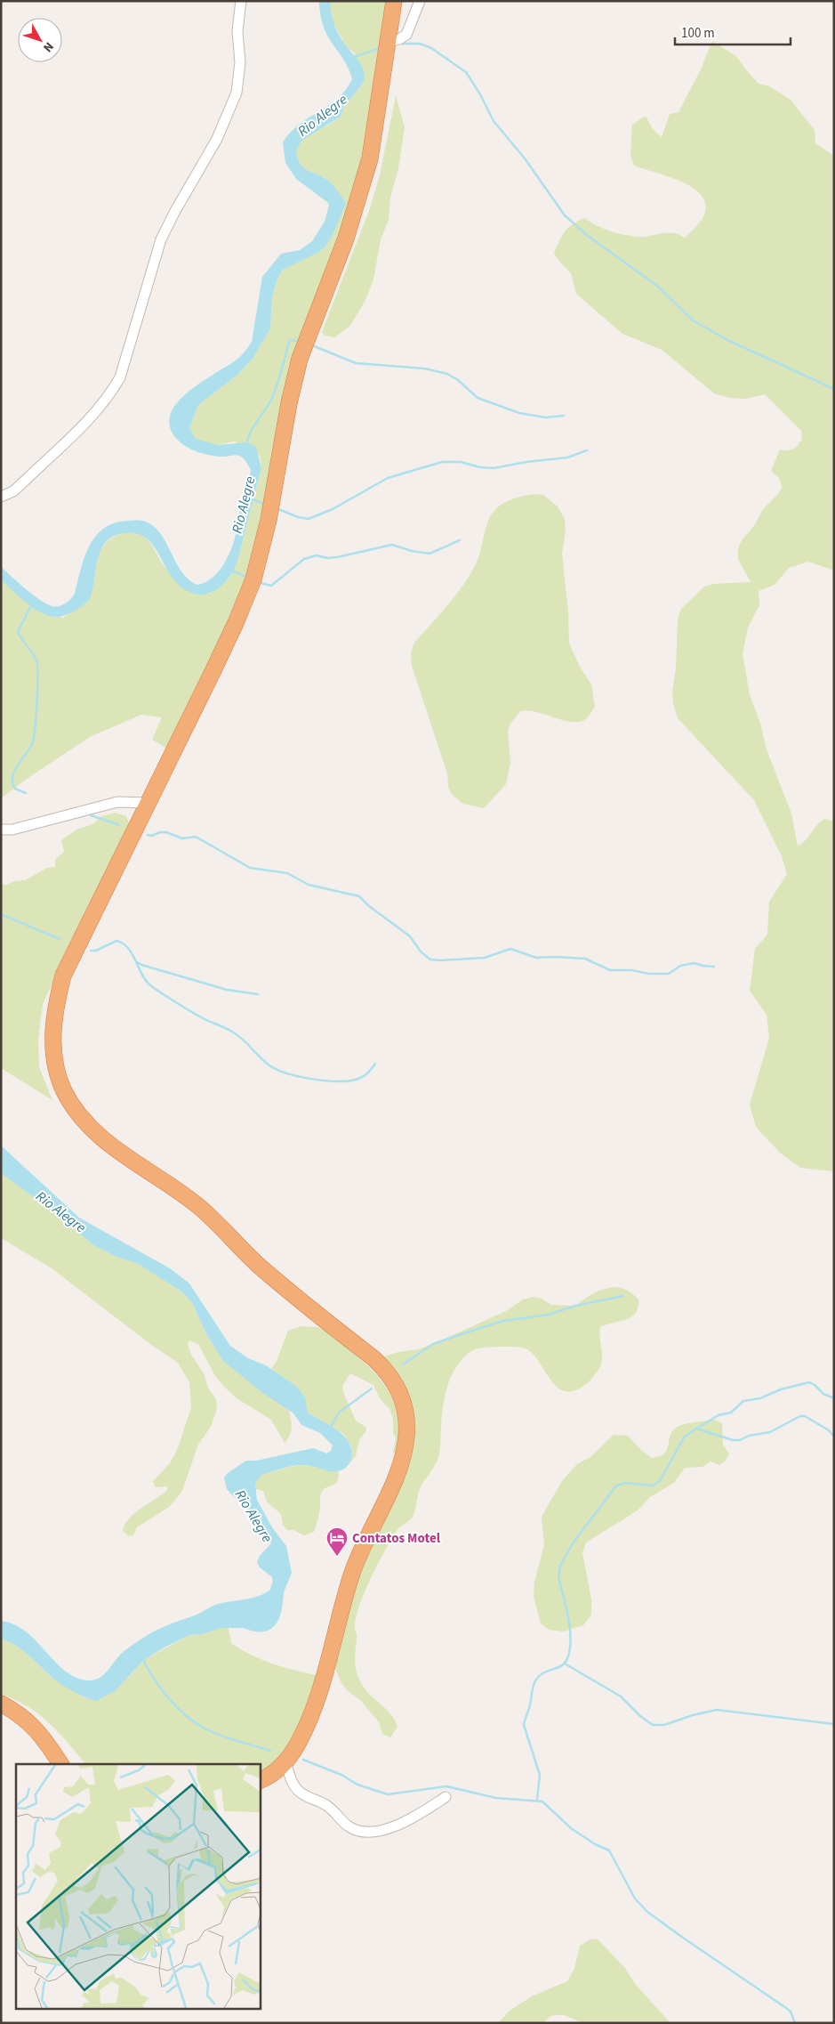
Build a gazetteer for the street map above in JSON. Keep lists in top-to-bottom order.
{
  "water": ["Rio Alegre"],
  "places": {
    "hotel": ["Contatos Motel"]
  },
  "scale_bar": "100 m",
  "north": "bottom right"
}
